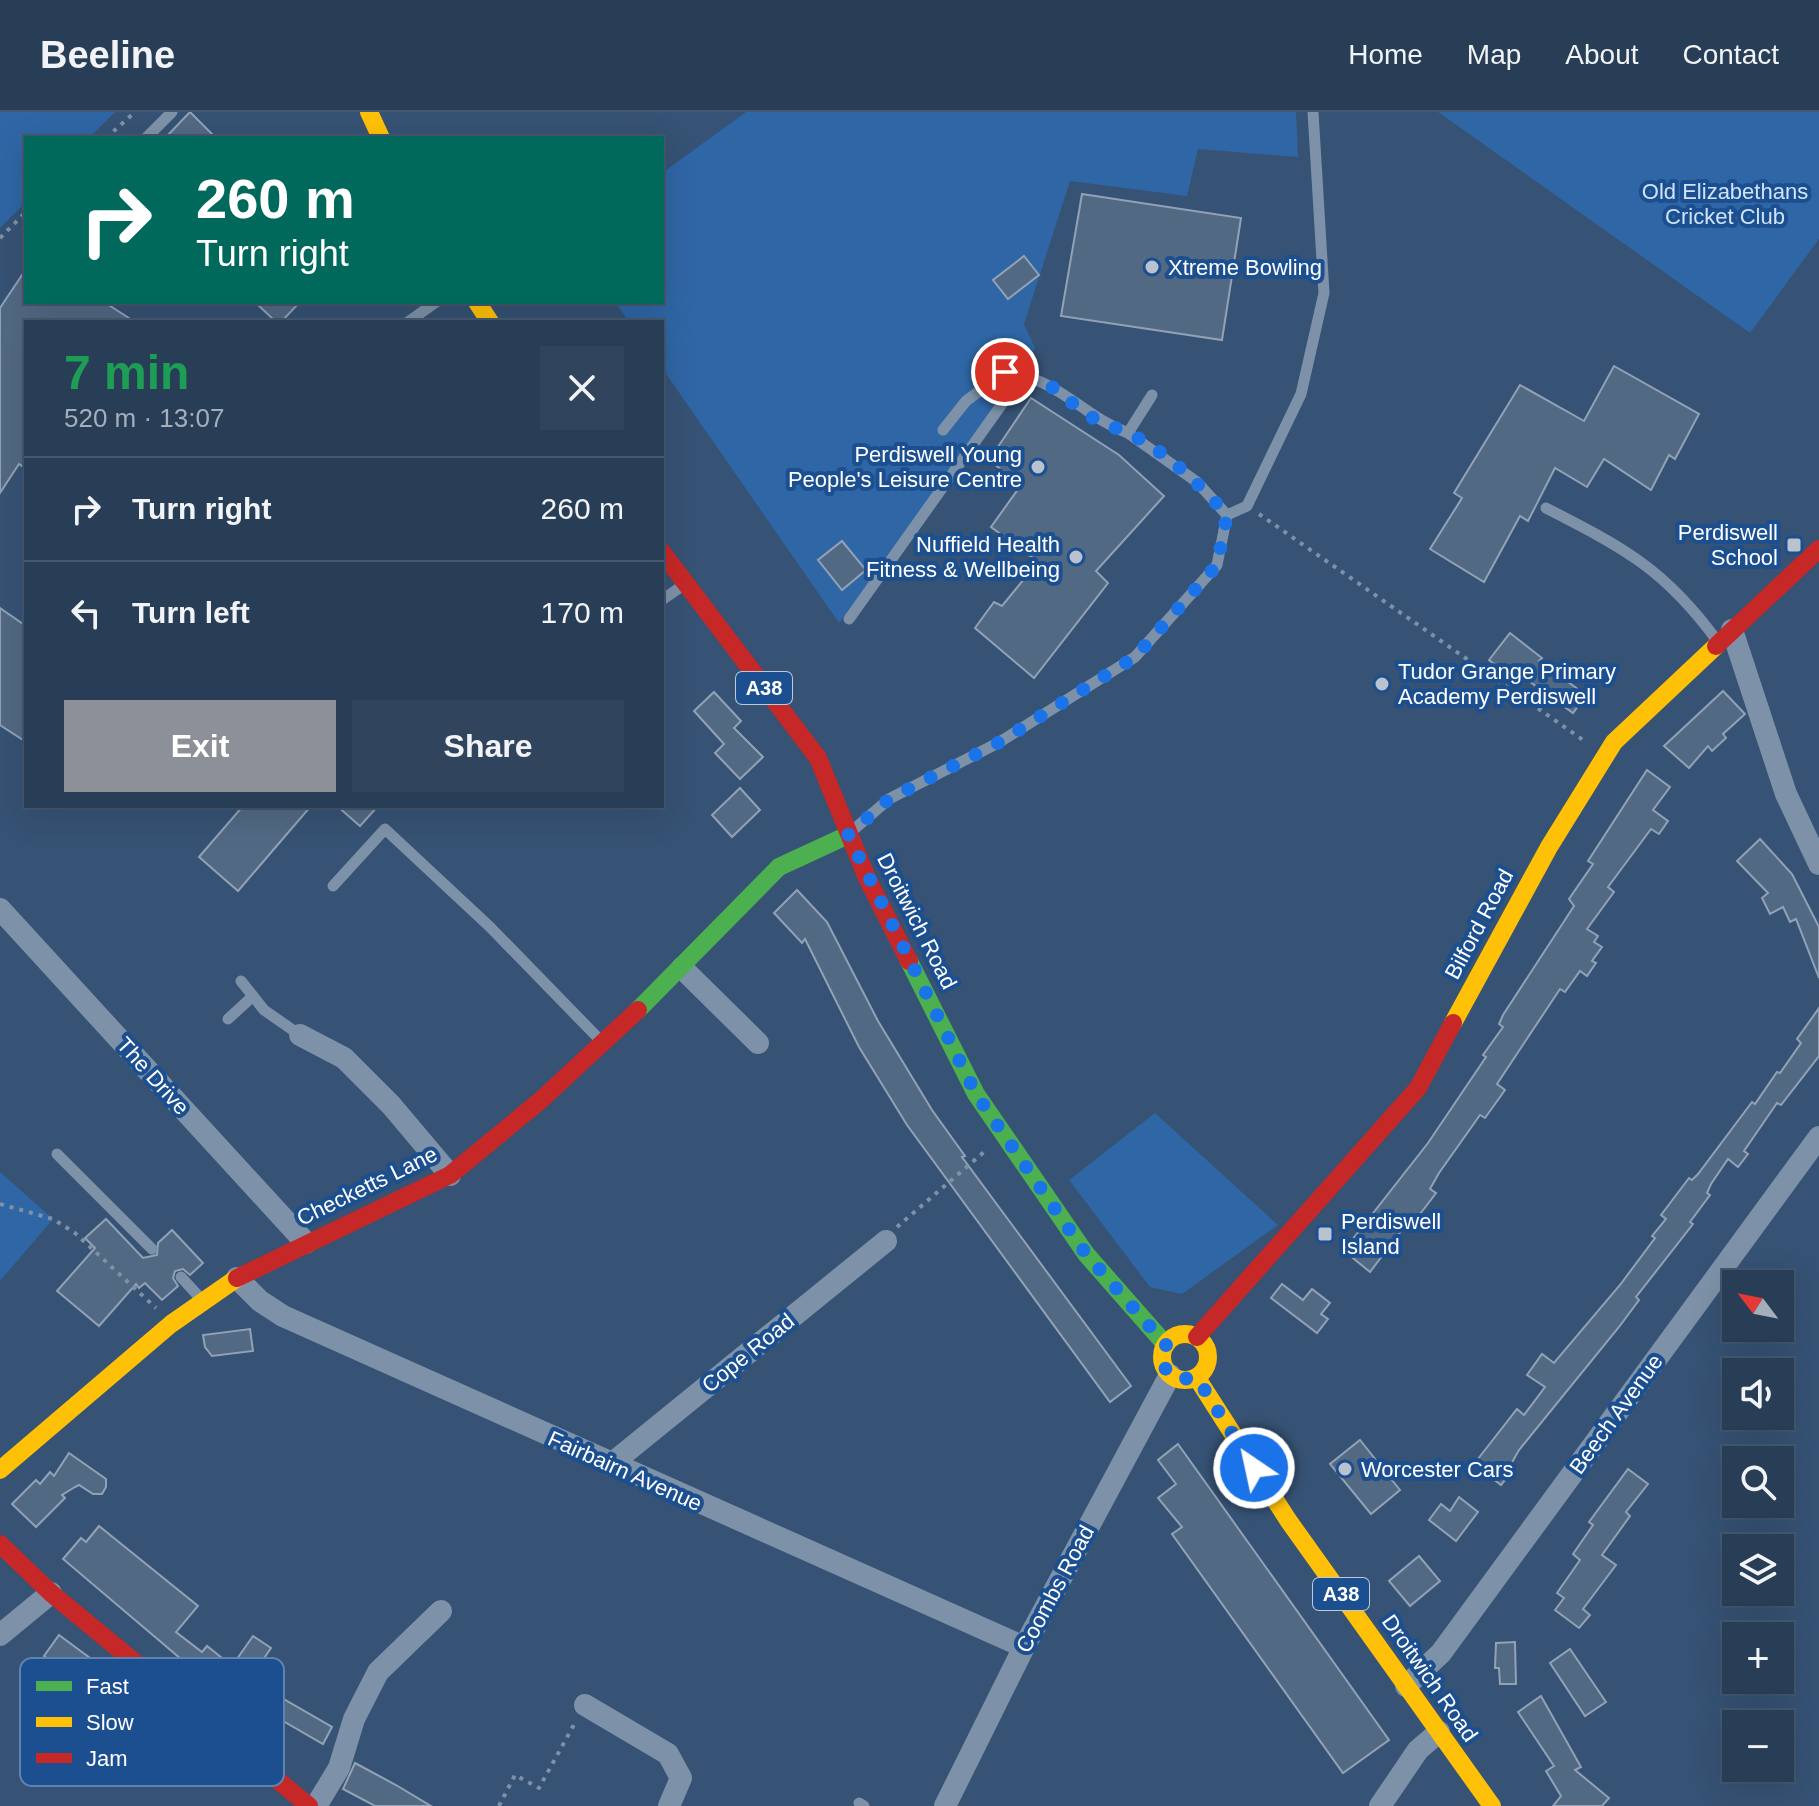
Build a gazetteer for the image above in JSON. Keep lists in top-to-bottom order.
{
  "streets": {
    "main road": [
      "A38",
      "Droitwich Road",
      "Bilford Road",
      "Checketts Lane"
    ],
    "street": [
      "The Drive",
      "Cope Road",
      "Beech Avenue",
      "Fairbairn Avenue",
      "Coombs Road"
    ]
  },
  "crossings": [
    ["Droitwich Road", "Bilford Road"],
    ["Droitwich Road", "Checketts Lane"],
    ["Droitwich Road", "Beech Avenue"],
    ["Droitwich Road", "Coombs Road"],
    ["Bilford Road", "Coombs Road"],
    ["The Drive", "Checketts Lane"],
    ["Checketts Lane", "Fairbairn Avenue"],
    ["Cope Road", "Fairbairn Avenue"],
    ["Fairbairn Avenue", "Coombs Road"]
  ],
  "parks": ["Old Elizabethans Cricket Club"],
  "places": {
    "other": [
      "Xtreme Bowling",
      "Perdiswell Young People's Leisure Centre",
      "Nuffield Health Fitness & Wellbeing",
      "Tudor Grange Primary Academy Perdiswell",
      "Worcester Cars"
    ],
    "transit": ["Perdiswell School", "Perdiswell Island"]
  },
  "legend": ["Fast", "Slow", "Jam"],
  "north": "top left",
  "page": {
    "header": "Beeline",
    "nav": [
      "Home",
      "Map",
      "About",
      "Contact"
    ],
    "turn": ["260 m", "Turn right"],
    "heading": ["7 min", "520 m · 13:07"],
    "list": [
      {
        "name": "Turn right",
        "value": "260 m"
      },
      {
        "name": "Turn left",
        "value": "170 m"
      }
    ],
    "buttons": ["Exit", "Share"],
    "map_buttons": ["+", "−"]
  }
}
